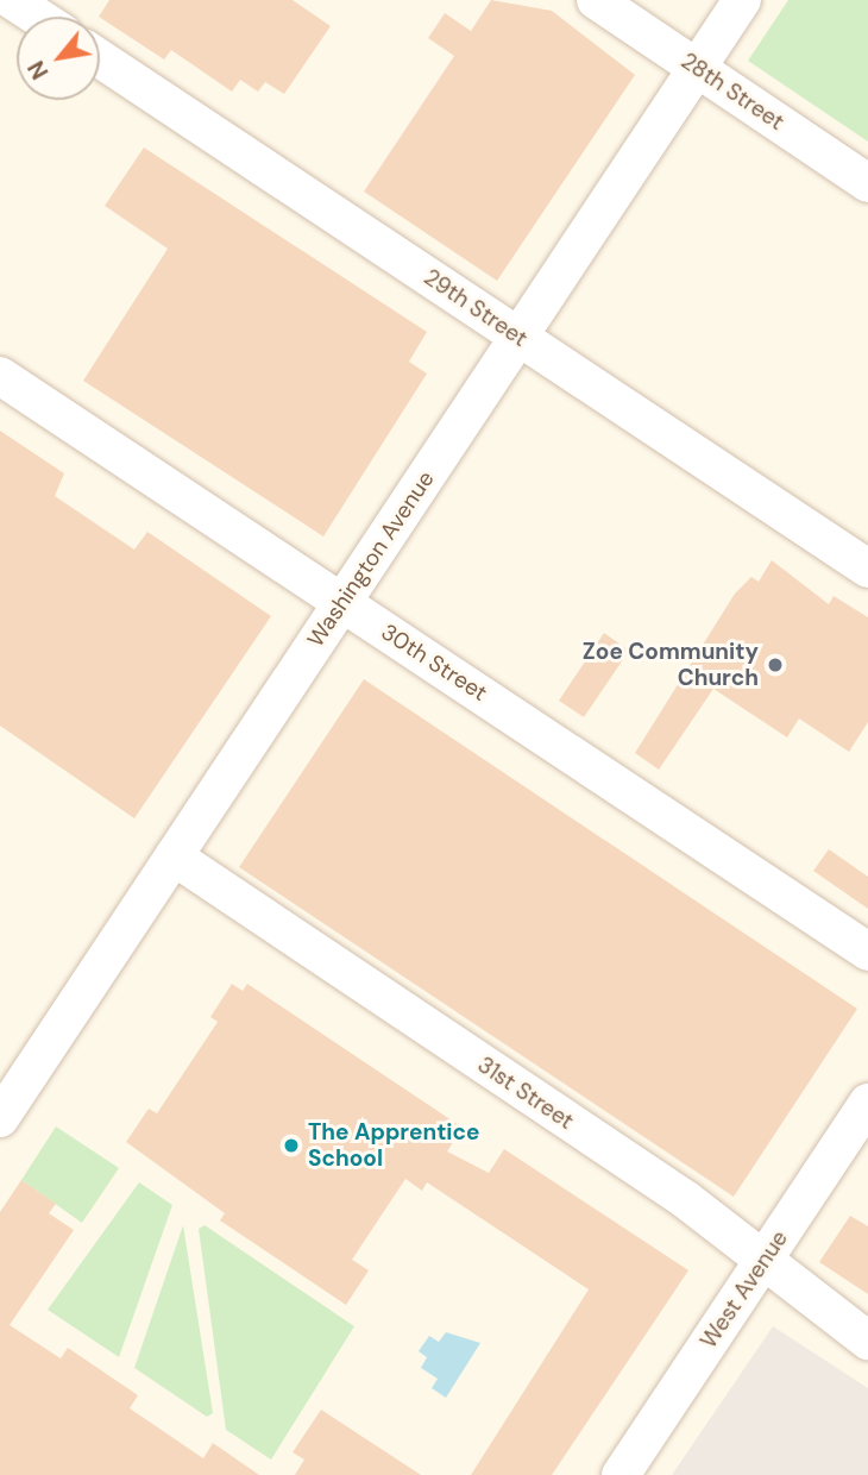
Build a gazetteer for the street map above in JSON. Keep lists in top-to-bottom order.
{
  "streets": {
    "street": [
      "28th Street",
      "29th Street",
      "Washington Avenue",
      "30th Street",
      "31st Street",
      "West Avenue"
    ]
  },
  "crossings": [
    ["28th Street", "Washington Avenue"],
    ["29th Street", "Washington Avenue"],
    ["Washington Avenue", "30th Street"],
    ["Washington Avenue", "31st Street"],
    ["31st Street", "West Avenue"]
  ],
  "places": ["Zoe Community Church", "The Apprentice School"],
  "north": "bottom left"
}
